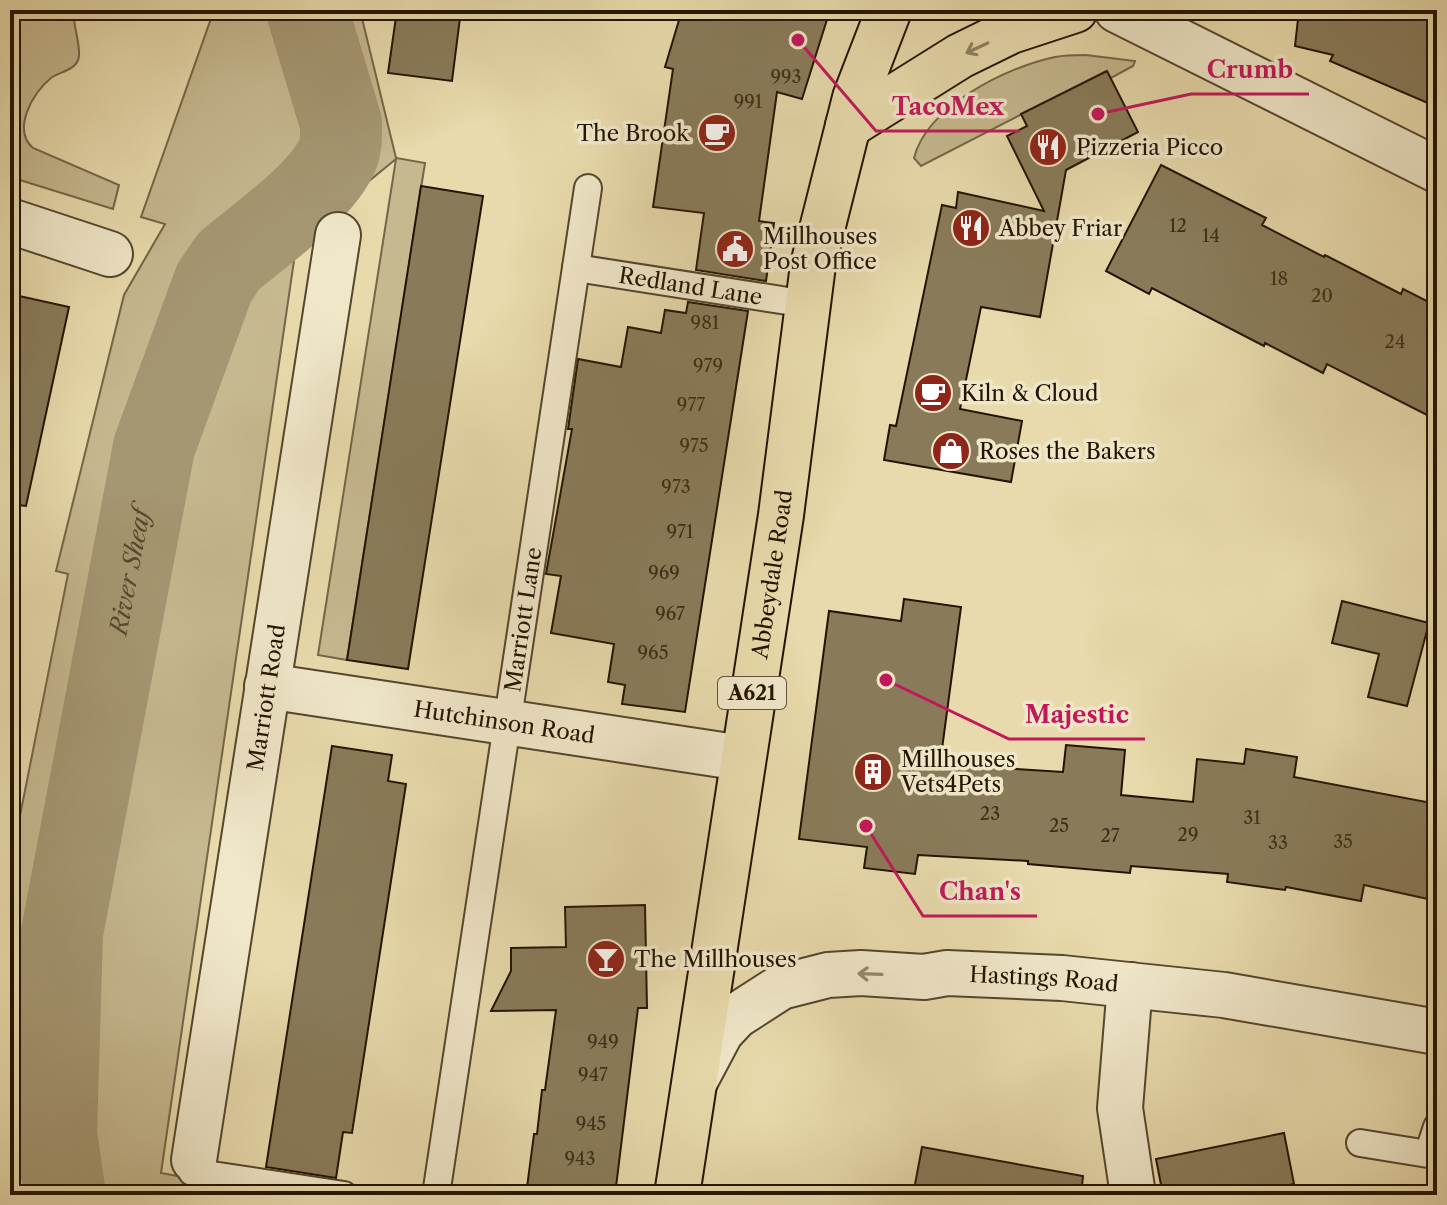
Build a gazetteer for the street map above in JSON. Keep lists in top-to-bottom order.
{
  "streets": {
    "main road": ["Abbeydale Road", "A621"],
    "street": ["Marriott Road", "Hutchinson Road", "Hastings Road"],
    "lane": ["Redland Lane", "Marriott Lane"]
  },
  "crossings": [
    ["Redland Lane", "Abbeydale Road"],
    ["Redland Lane", "Marriott Lane"],
    ["Abbeydale Road", "Hutchinson Road"],
    ["Abbeydale Road", "Hastings Road"],
    ["Marriott Lane", "Hutchinson Road"],
    ["Marriott Road", "Hutchinson Road"]
  ],
  "one_way": ["Hastings Road"],
  "water": ["River Sheaf"],
  "places": {
    "other": [
      "TacoMex",
      "Crumb",
      "Majestic",
      "Chan's"
    ],
    "cafe": ["The Brook", "Kiln & Cloud"],
    "restaurant": ["Pizzeria Picco", "Abbey Friar"],
    "public building": ["Millhouses Post Office"],
    "shop": ["Roses the Bakers"],
    "building": ["Millhouses Vets4Pets"],
    "bar": ["The Millhouses"]
  },
  "house_numbers": [
    "993",
    "991",
    "12",
    "14",
    "18",
    "20",
    "981",
    "24",
    "979",
    "977",
    "975",
    "973",
    "971",
    "969",
    "967",
    "965",
    "23",
    "31",
    "25",
    "29",
    "27",
    "35",
    "33",
    "949",
    "947",
    "945",
    "943"
  ]
}
